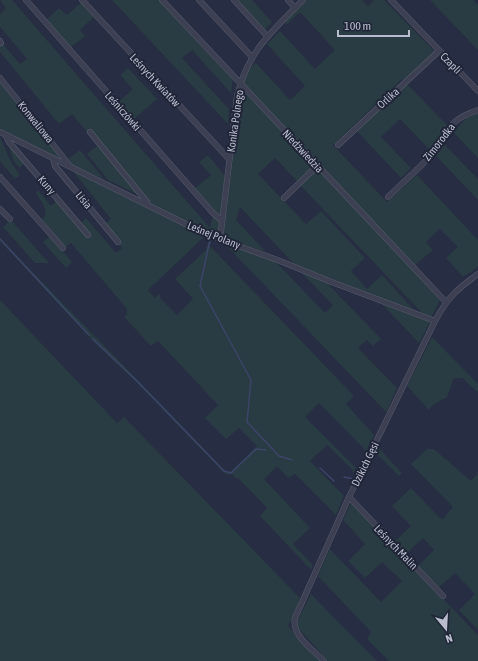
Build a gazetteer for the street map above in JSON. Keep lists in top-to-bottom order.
{
  "streets": {
    "street": [
      "Czapli",
      "Leśnych Kwiatów",
      "Orlika",
      "Leśniczówki",
      "Konika Polnego",
      "Konwaliowa",
      "Zimorodka",
      "Niedźwiedzia",
      "Kuny",
      "Lisia",
      "Leśnej Polany",
      "Dzikich Gęsi",
      "Leśnych Malin"
    ]
  },
  "crossings": [
    ["Czapli", "Orlika"],
    ["Leśnych Kwiatów", "Konika Polnego"],
    ["Leśniczówki", "Konika Polnego"],
    ["Konika Polnego", "Niedźwiedzia"],
    ["Konika Polnego", "Leśnej Polany"],
    ["Konwaliowa", "Leśnej Polany"],
    ["Niedźwiedzia", "Dzikich Gęsi"],
    ["Kuny", "Leśnej Polany"],
    ["Lisia", "Leśnej Polany"],
    ["Leśnej Polany", "Dzikich Gęsi"],
    ["Dzikich Gęsi", "Leśnych Malin"]
  ],
  "scale_bar": "100 m",
  "north": "bottom"
}
